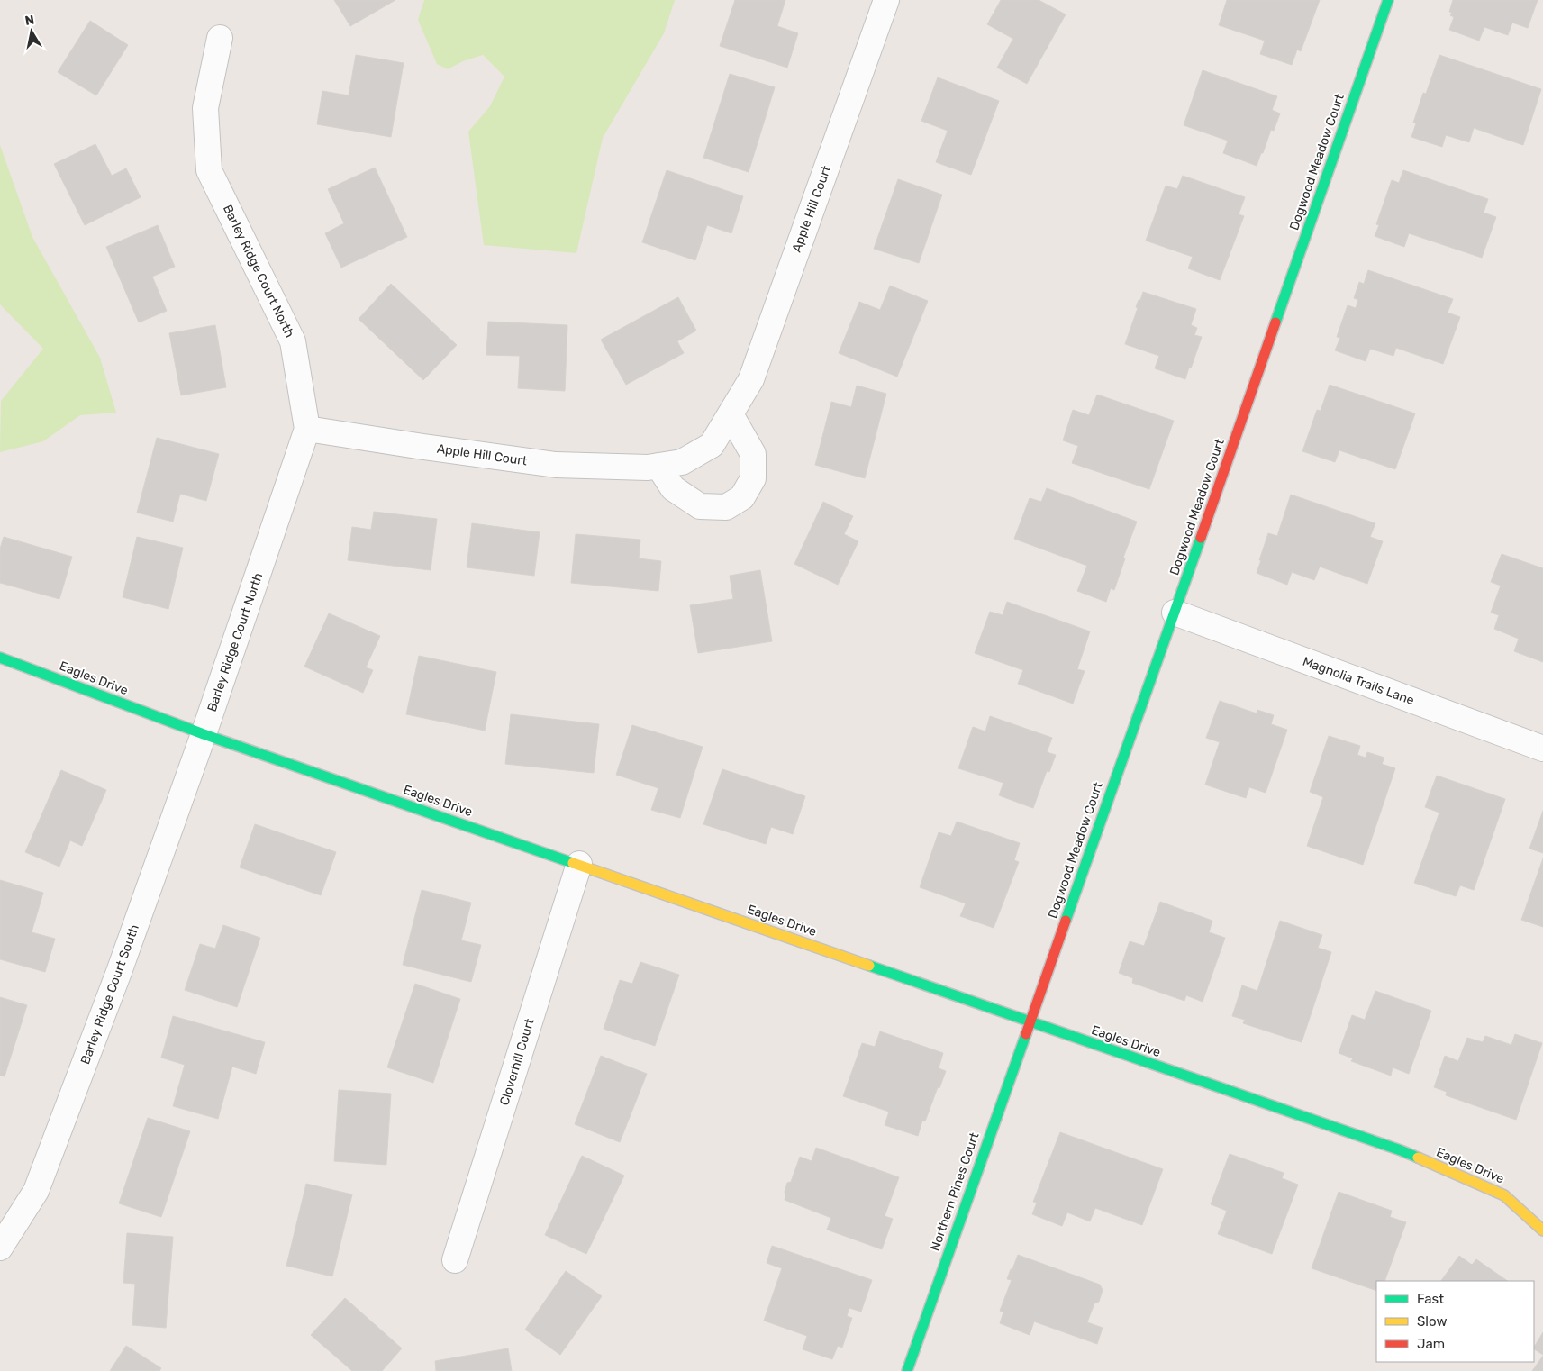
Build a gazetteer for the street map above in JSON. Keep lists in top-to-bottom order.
{
  "streets": {
    "street": [
      "Dogwood Meadow Court",
      "Apple Hill Court",
      "Barley Ridge Court North",
      "Eagles Drive",
      "Magnolia Trails Lane",
      "Barley Ridge Court South",
      "Cloverhill Court",
      "Northern Pines Court"
    ]
  },
  "crossings": [
    ["Dogwood Meadow Court", "Eagles Drive"],
    ["Dogwood Meadow Court", "Magnolia Trails Lane"],
    ["Dogwood Meadow Court", "Northern Pines Court"],
    ["Apple Hill Court", "Barley Ridge Court North"],
    ["Barley Ridge Court North", "Eagles Drive"],
    ["Barley Ridge Court North", "Barley Ridge Court South"],
    ["Eagles Drive", "Barley Ridge Court South"],
    ["Eagles Drive", "Cloverhill Court"],
    ["Eagles Drive", "Northern Pines Court"]
  ],
  "legend": ["Fast", "Slow", "Jam"],
  "north": "top"
}
